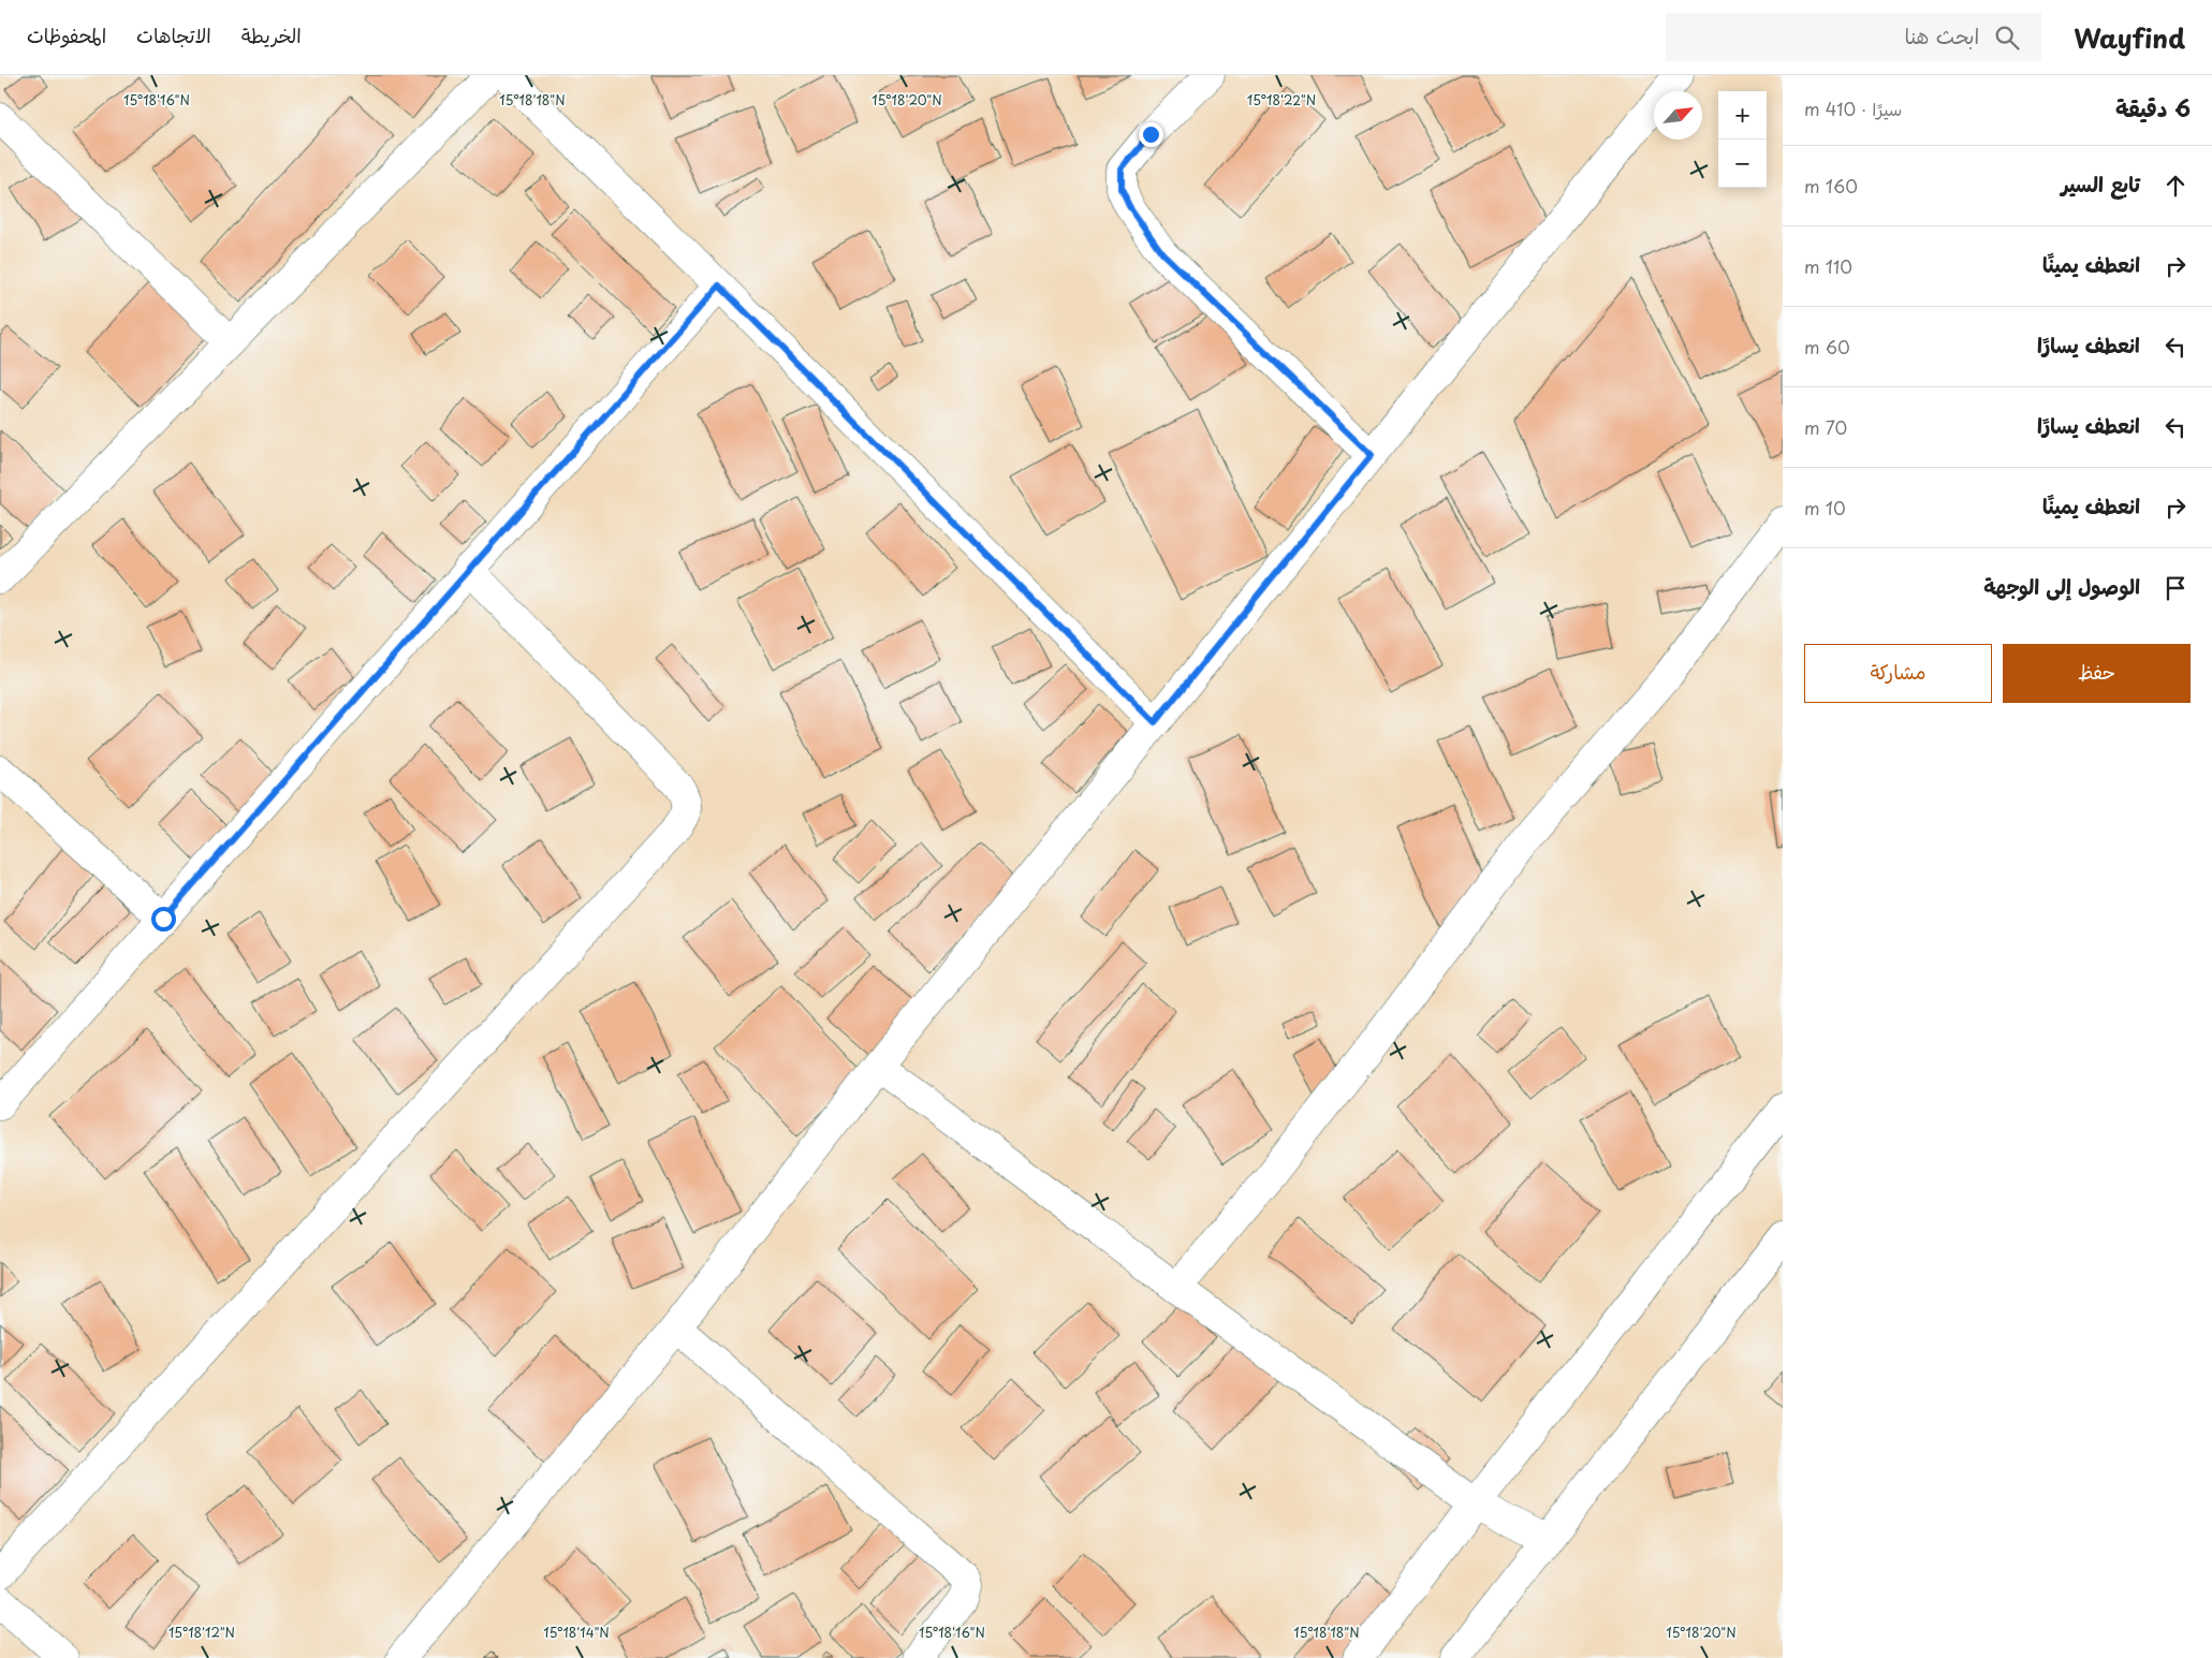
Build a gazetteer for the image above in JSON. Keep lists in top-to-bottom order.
{
  "north": "top right",
  "page": {
    "header": "Wayfind",
    "search": "ابحث هنا",
    "nav": ["الخريطة", "الاتجاهات", "المحفوظات"],
    "heading": ["6 دقيقة", "سيرًا · 410 m"],
    "map_buttons": ["+", "−"],
    "list": [
      ["تابع السير", "160 m"],
      ["انعطف يمينًا", "110 m"],
      ["انعطف يسارًا", "60 m"],
      ["انعطف يسارًا", "70 m"],
      ["انعطف يمينًا", "10 m"],
      "الوصول إلى الوجهة"
    ],
    "buttons": ["حفظ", "مشاركة"]
  },
  "coordinates": [
    "15°18'16\"N",
    "15°18'18\"N",
    "15°18'20\"N",
    "15°18'22\"N",
    "15°18'12\"N",
    "15°18'14\"N"
  ]
}
